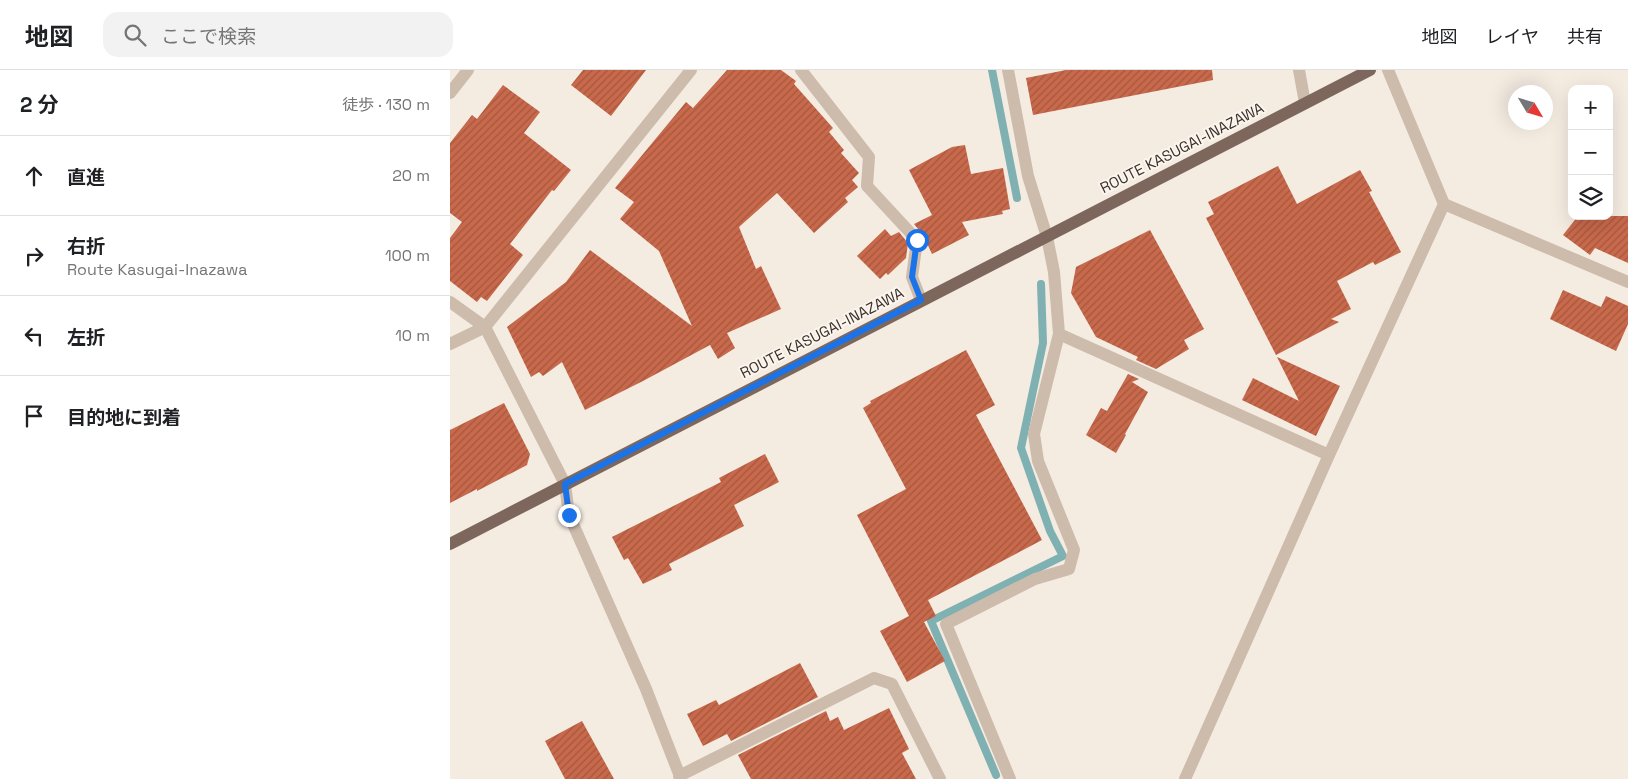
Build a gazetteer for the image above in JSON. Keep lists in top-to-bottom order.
{
  "streets": {
    "main road": ["ROUTE KASUGAI-INAZAWA"]
  },
  "north": "bottom right",
  "page": {
    "header": "地図",
    "search": "ここで検索",
    "nav": ["地図", "レイヤ", "共有"],
    "heading": ["2 分", "徒歩 · 130 m"],
    "map_buttons": ["+", "−"],
    "list": [
      ["直進", "20 m"],
      ["右折", "Route Kasugai-Inazawa", "100 m"],
      ["左折", "10 m"],
      "目的地に到着"
    ]
  }
}
